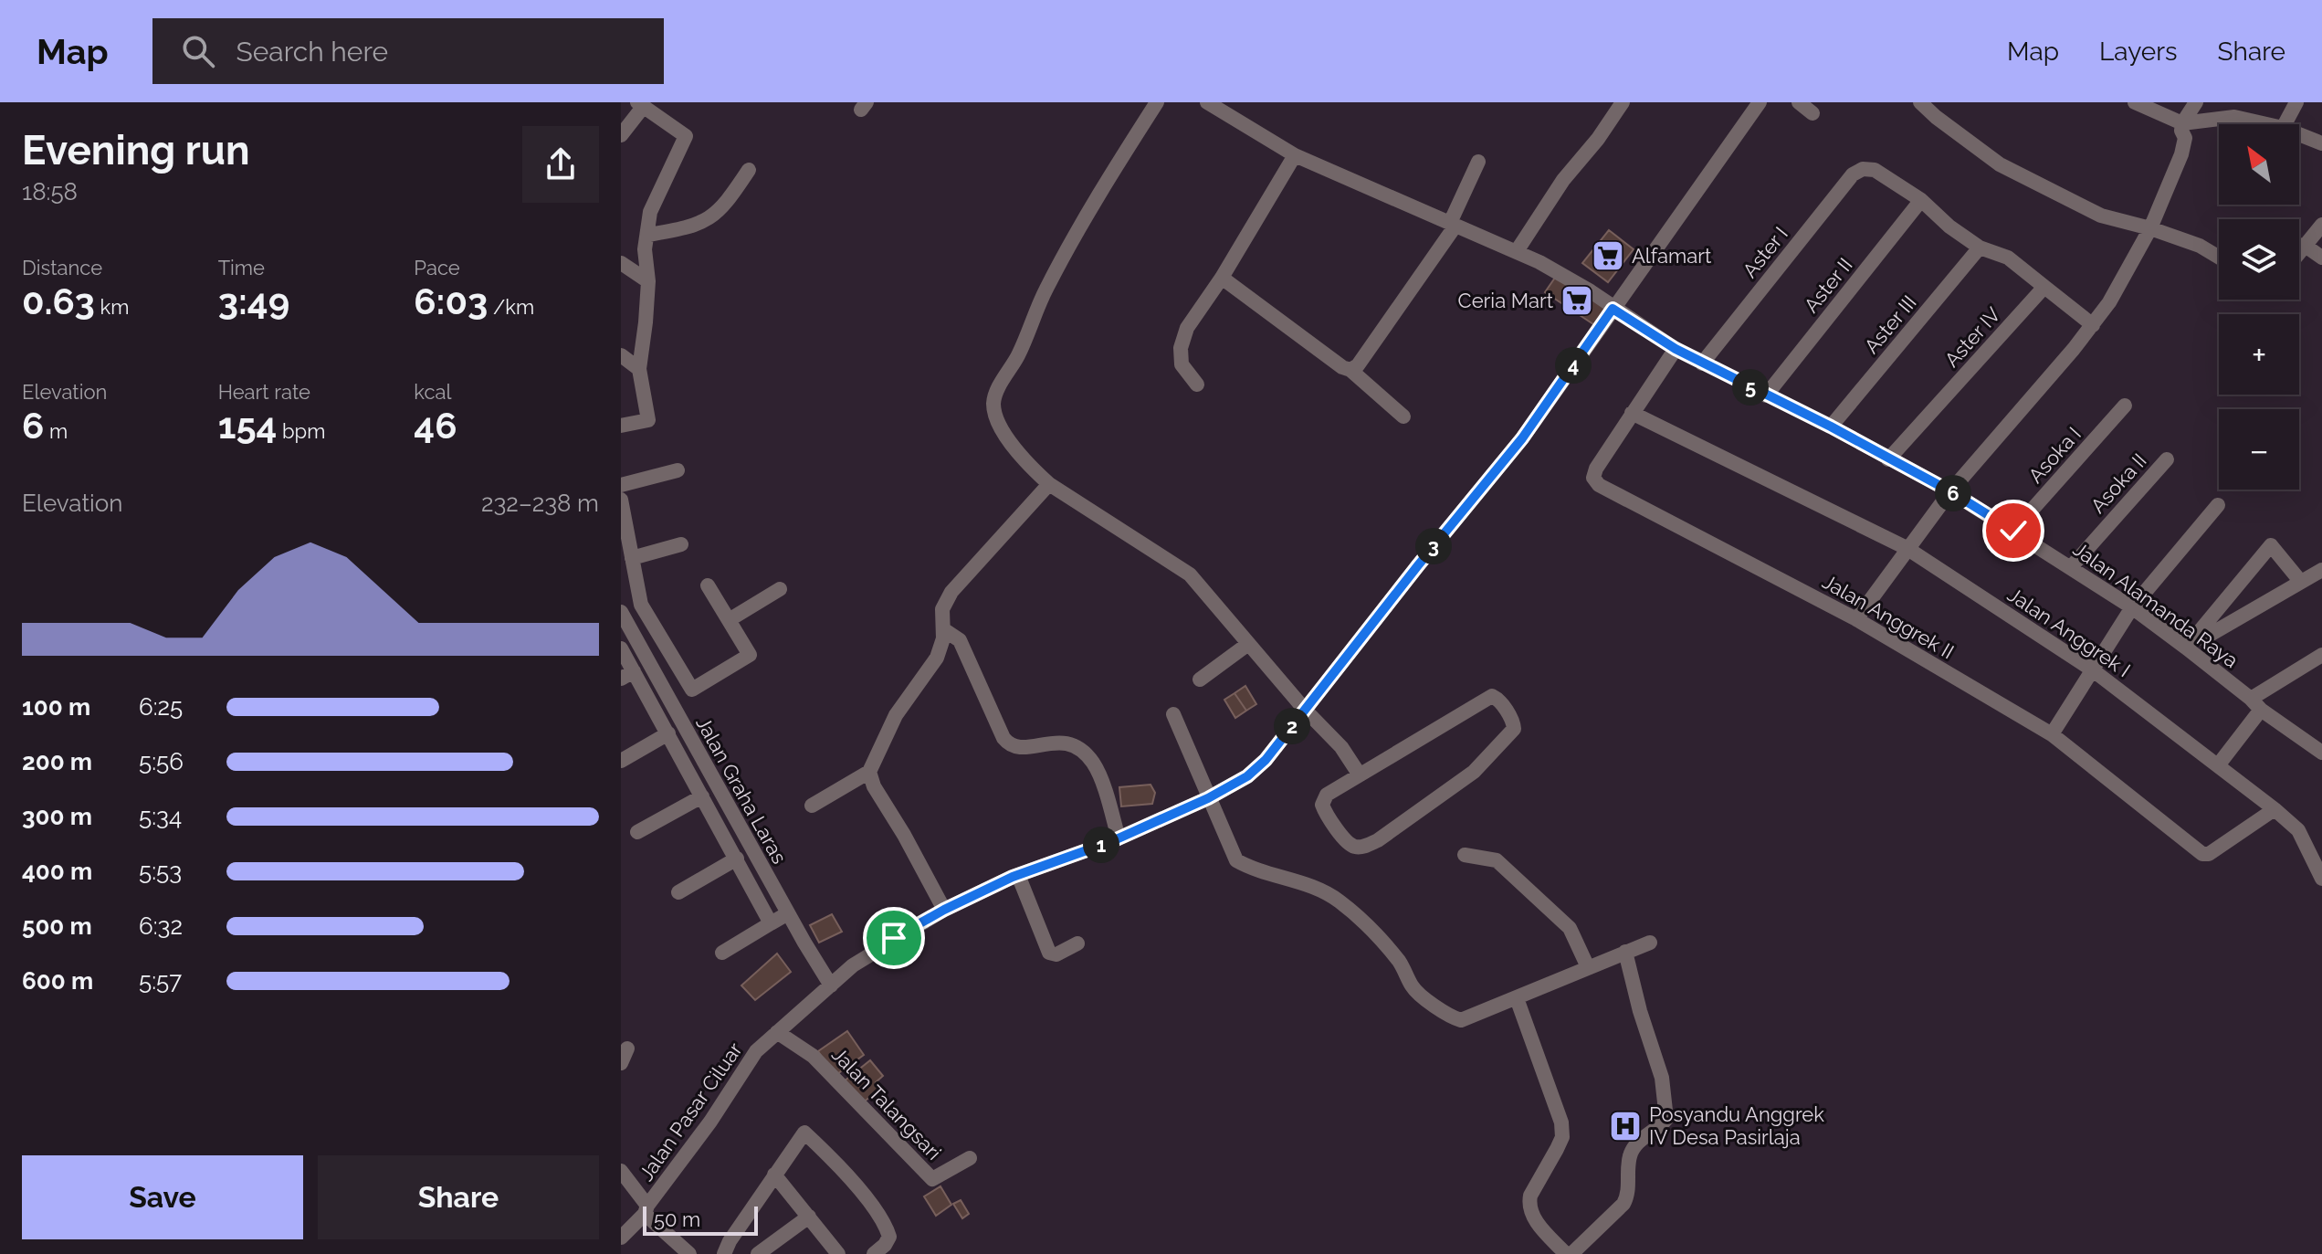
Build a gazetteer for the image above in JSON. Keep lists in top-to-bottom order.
{
  "streets": {
    "street": [
      "Aster I",
      "Aster II",
      "Aster III",
      "Aster IV",
      "Asoka I",
      "Asoka II",
      "Jalan Alamanda Raya",
      "Jalan Anggrek II",
      "Jalan Anggrek I",
      "Jalan Graha Laras",
      "Jalan Talangsari",
      "Jalan Pasar Ciluar"
    ]
  },
  "crossings": [
    ["Aster I", "Aster II"],
    ["Aster I", "Jalan Alamanda Raya"],
    ["Aster II", "Jalan Alamanda Raya"],
    ["Aster III", "Jalan Alamanda Raya"],
    ["Aster IV", "Jalan Alamanda Raya"],
    ["Asoka I", "Jalan Alamanda Raya"],
    ["Asoka II", "Jalan Alamanda Raya"],
    ["Jalan Alamanda Raya", "Jalan Anggrek II"],
    ["Jalan Alamanda Raya", "Jalan Pasar Ciluar"],
    ["Jalan Anggrek II", "Jalan Anggrek I"],
    ["Jalan Graha Laras", "Jalan Pasar Ciluar"],
    ["Jalan Talangsari", "Jalan Pasar Ciluar"]
  ],
  "places": {
    "supermarket": ["Alfamart", "Ceria Mart"],
    "hospital": ["Posyandu Anggrek IV Desa Pasirlaja"]
  },
  "scale_bar": "50 m",
  "north": "top left",
  "page": {
    "header": "Map",
    "search": "Search here",
    "nav": ["Map", "Layers", "Share"],
    "heading": ["Evening run", "18:58"],
    "map_buttons": ["+", "−"],
    "stats": [
      ["Distance", "0.63 km"],
      ["Time", "3:49"],
      ["Pace", "6:03 /km"],
      ["Elevation", "6 m"],
      ["Heart rate", "154 bpm"],
      ["kcal", "46"]
    ],
    "pins": [
      "4",
      "5",
      "6",
      "3",
      "2",
      "1"
    ],
    "chart": ["Elevation", "232–238 m"],
    "list": [
      {
        "name": "100 m",
        "note": "6:25"
      },
      {
        "name": "200 m",
        "note": "5:56"
      },
      {
        "name": "300 m",
        "note": "5:34"
      },
      {
        "name": "400 m",
        "note": "5:53"
      },
      {
        "name": "500 m",
        "note": "6:32"
      },
      {
        "name": "600 m",
        "note": "5:57"
      }
    ],
    "buttons": ["Save", "Share"],
    "scale": "50 m"
  }
}
